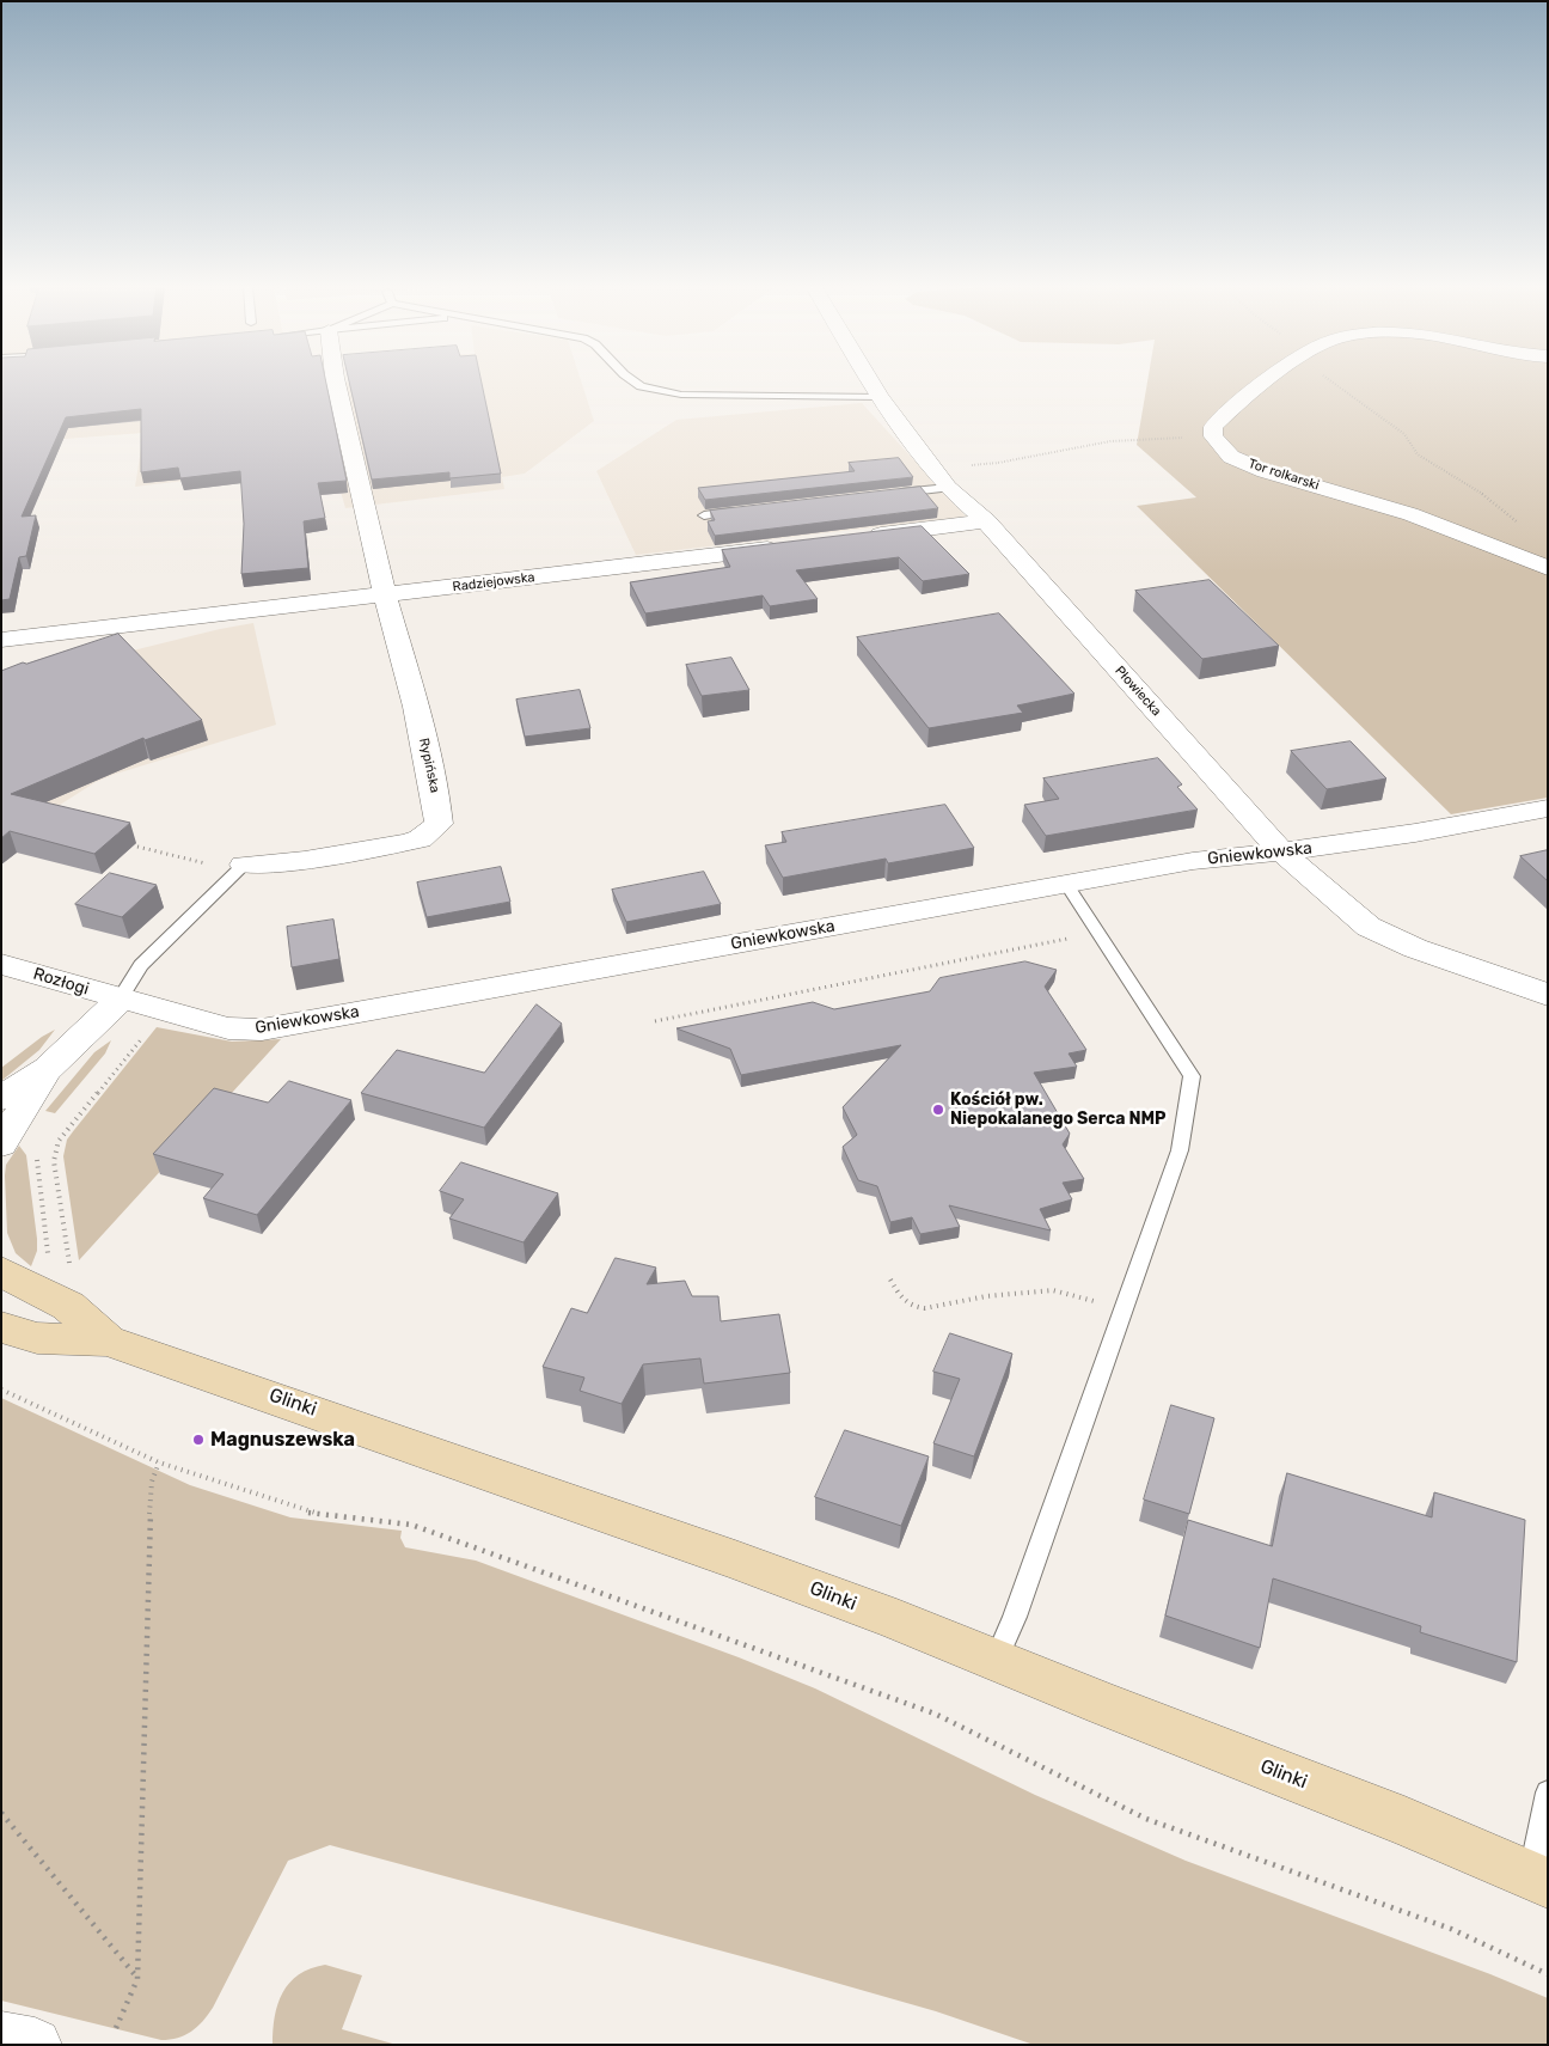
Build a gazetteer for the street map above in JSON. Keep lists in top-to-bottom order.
{
  "streets": {
    "street": [
      "Tor rolkarski",
      "Radziejowska",
      "Płowiecka",
      "Rypińska",
      "Gniewkowska",
      "Rozłogi",
      "Glinki"
    ]
  },
  "crossings": [
    ["Radziejowska", "Rypińska"],
    ["Płowiecka", "Gniewkowska"],
    ["Gniewkowska", "Rozłogi"]
  ],
  "places": ["Kościół pw. Niepokalanego Serca NMP", "Magnuszewska"]
}
